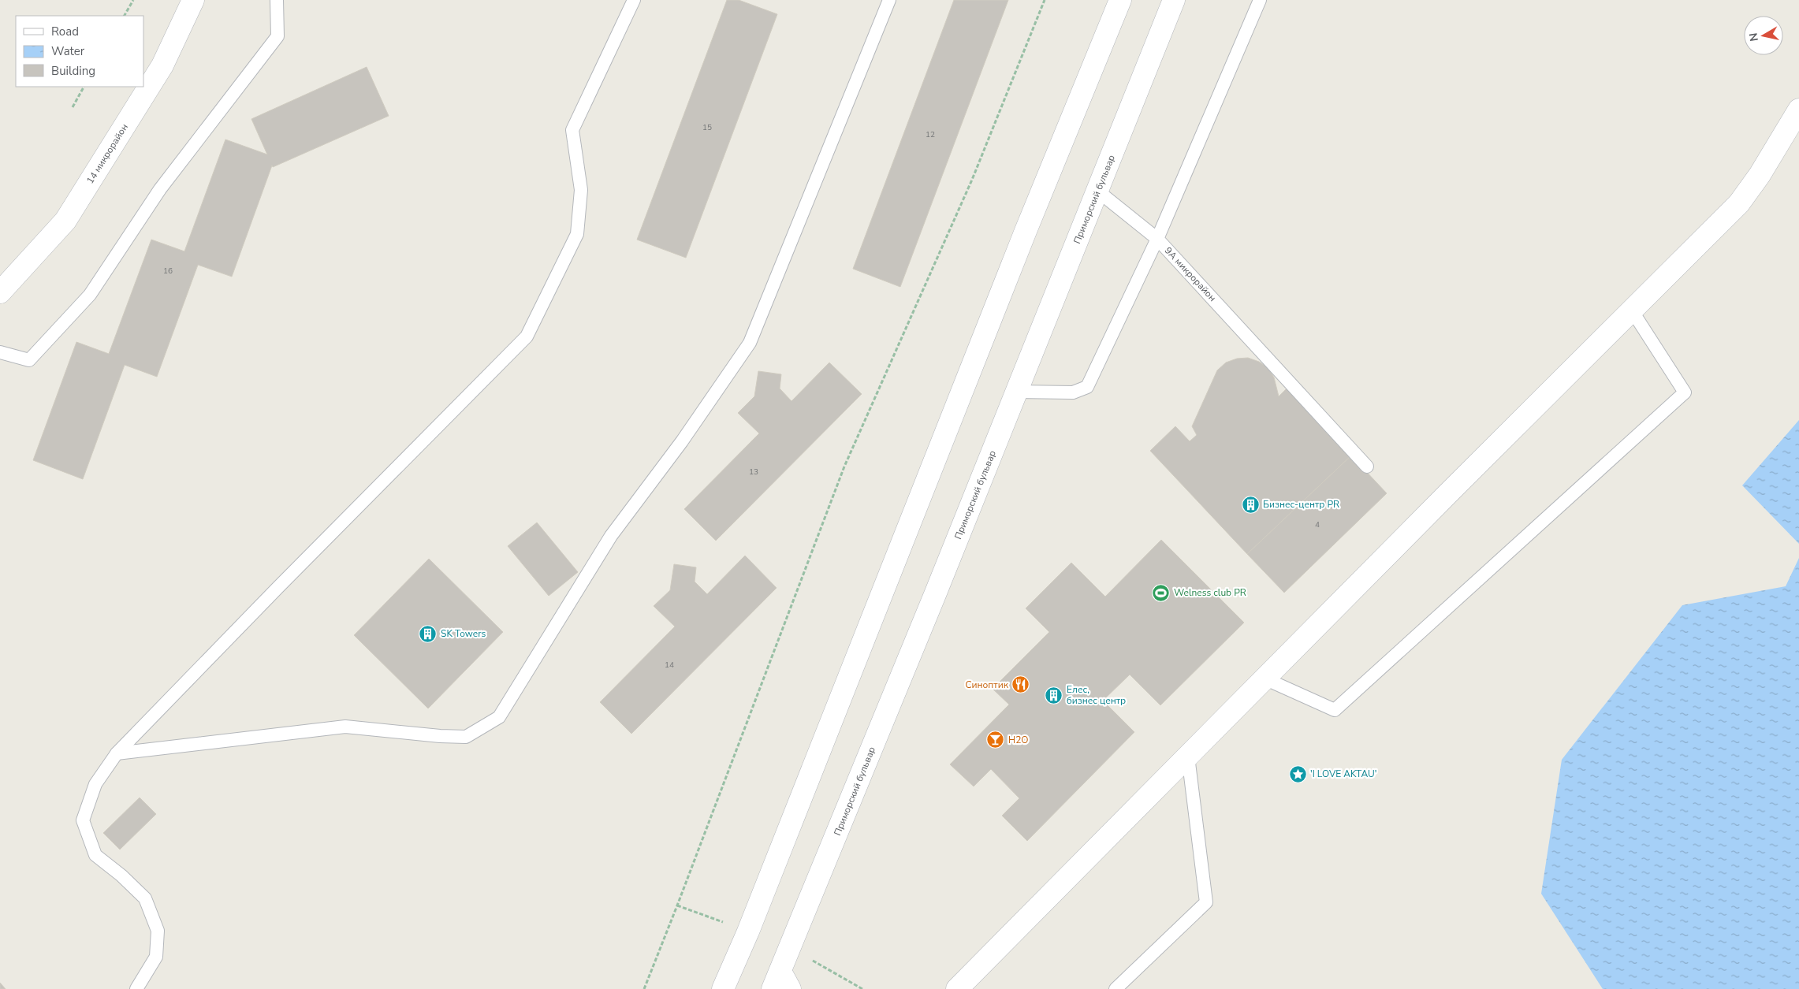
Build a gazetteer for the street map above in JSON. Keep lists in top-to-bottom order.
{
  "streets": {
    "street": ["14 микрорайон", "Приморский бульвар"],
    "lane": ["9А микрорайон"]
  },
  "places": {
    "building": ["Бизнес-центр PR", "SK Towers", "Елес, бизнес центр"],
    "sports": ["Welness club PR"],
    "restaurant": ["Синоптик"],
    "bar": ["H2O"],
    "place": ["'I LOVE AKTAU'"]
  },
  "house_numbers": [
    "15",
    "12",
    "16",
    "13",
    "4",
    "14"
  ],
  "legend": ["Road", "Water", "Building"],
  "north": "left"
}
